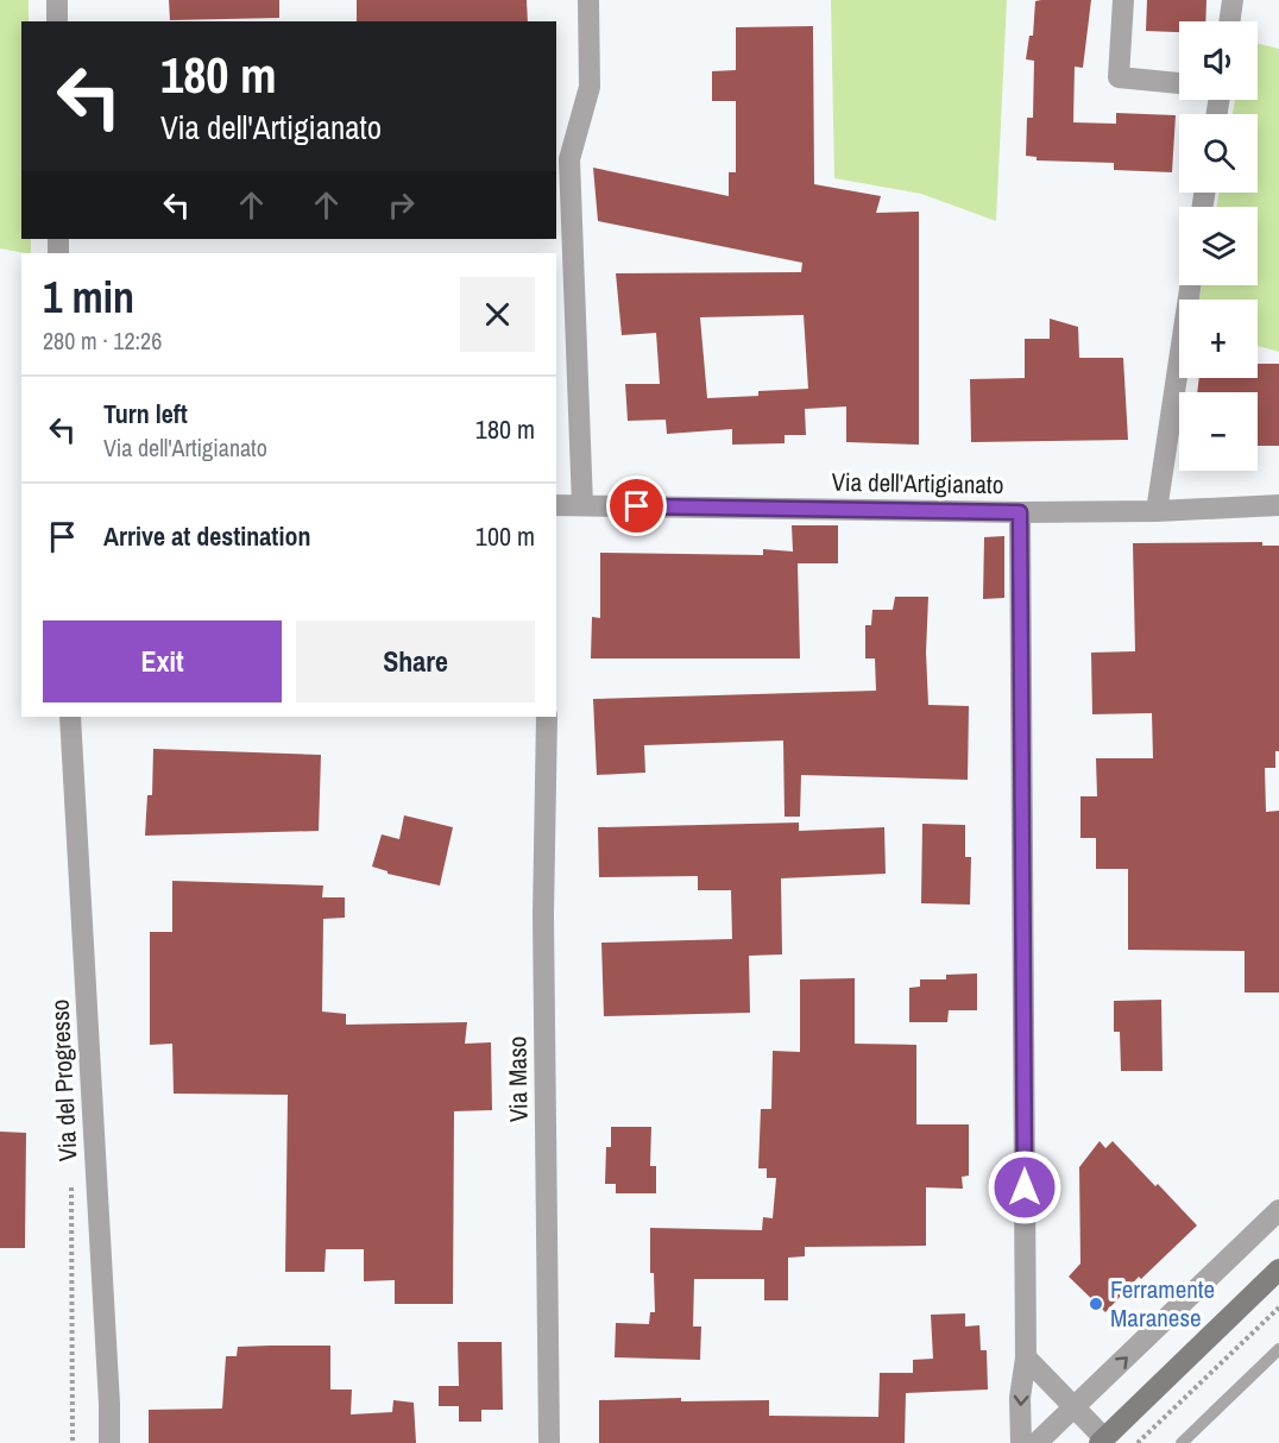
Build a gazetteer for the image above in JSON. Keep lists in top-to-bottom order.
{
  "streets": {
    "street": ["Via dell'Artigianato", "Via Maso", "Via del Progresso"]
  },
  "places": ["Ferramente Maranese"],
  "page": {
    "map_buttons": ["+", "−"],
    "turn": ["180 m", "Via dell'Artigianato"],
    "heading": ["1 min", "280 m · 12:26"],
    "list": [
      {
        "name": "Turn left",
        "note": "Via dell'Artigianato",
        "value": "180 m"
      },
      {
        "name": "Arrive at destination",
        "value": "100 m"
      }
    ],
    "buttons": ["Exit", "Share"]
  }
}
